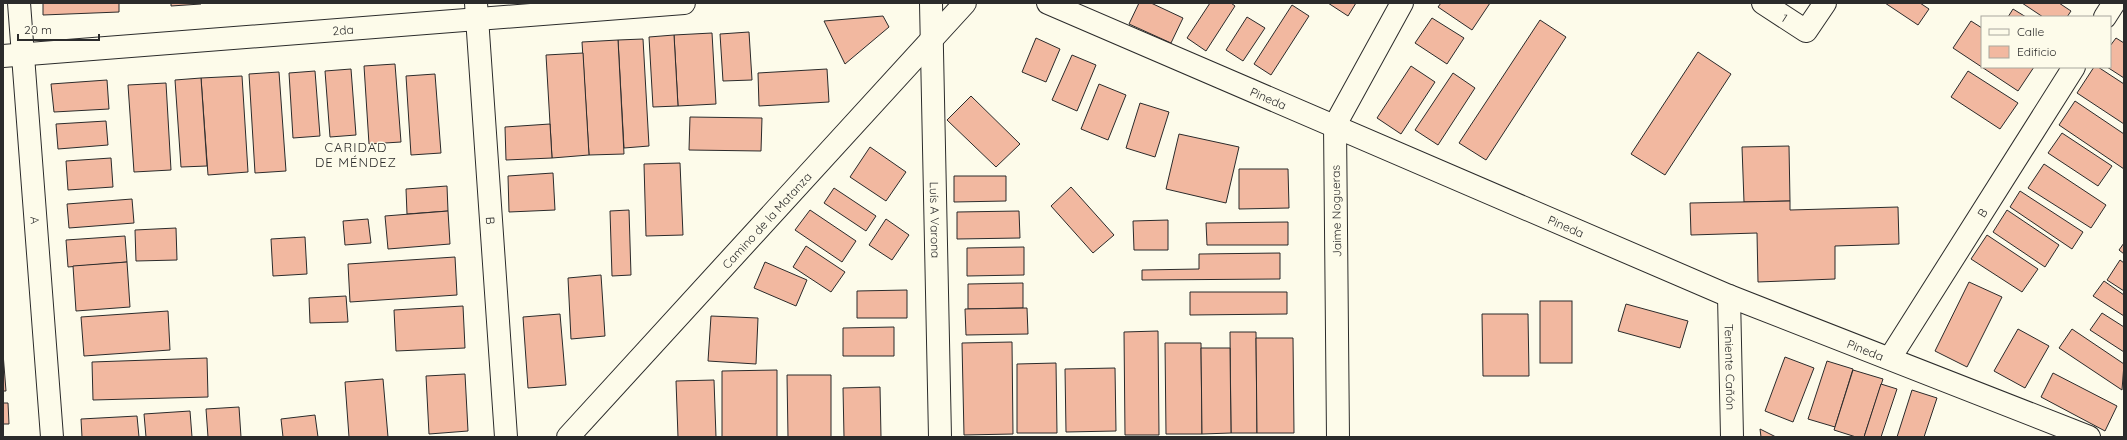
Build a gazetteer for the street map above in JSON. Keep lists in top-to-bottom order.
{
  "streets": {
    "street": [
      "1",
      "2da",
      "Pineda",
      "Jaime Nogueras",
      "B",
      "A",
      "Camino de la Matanza",
      "Luís A Varona",
      "Teniente Cañón"
    ]
  },
  "crossings": [
    ["2da", "B"],
    ["2da", "A"],
    ["Pineda", "Jaime Nogueras"],
    ["Pineda", "B"],
    ["Pineda", "Teniente Cañón"],
    ["Camino de la Matanza", "Luís A Varona"]
  ],
  "districts": ["CARIDAD DE MÉNDEZ"],
  "legend": ["Calle", "Edificio"],
  "scale_bar": "20 m"
}
